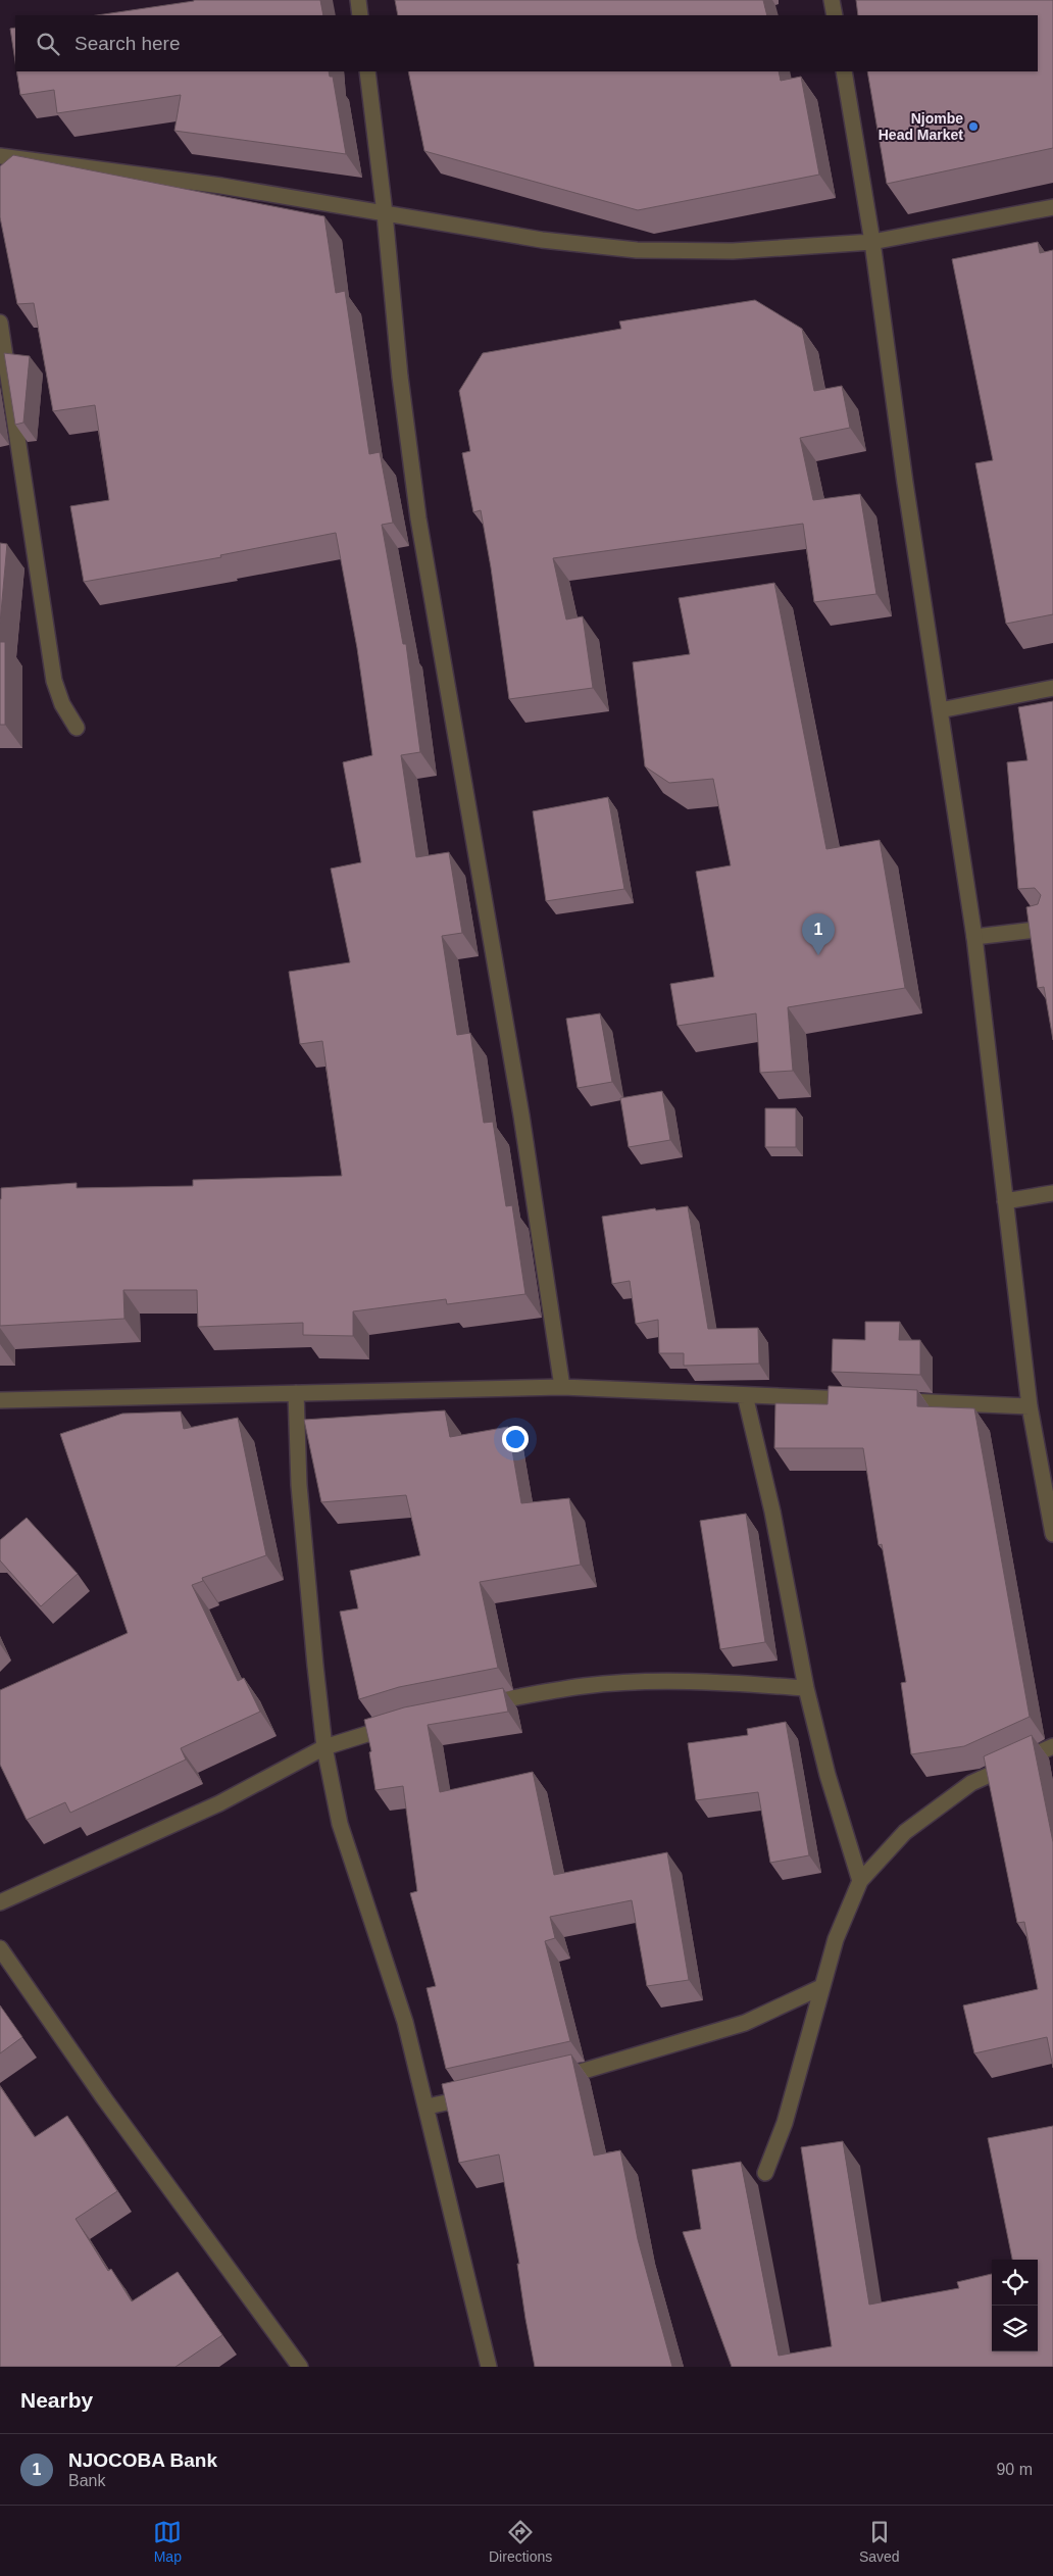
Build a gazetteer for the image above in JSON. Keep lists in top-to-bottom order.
{
  "places": ["Njombe Head Market"],
  "page": {
    "search": "Search here",
    "pins": "1",
    "heading": "Nearby",
    "list": [
      {
        "mark": "1",
        "name": "NJOCOBA Bank",
        "note": "Bank",
        "value": "90 m"
      }
    ],
    "nav": ["Map", "Directions", "Saved"]
  }
}
